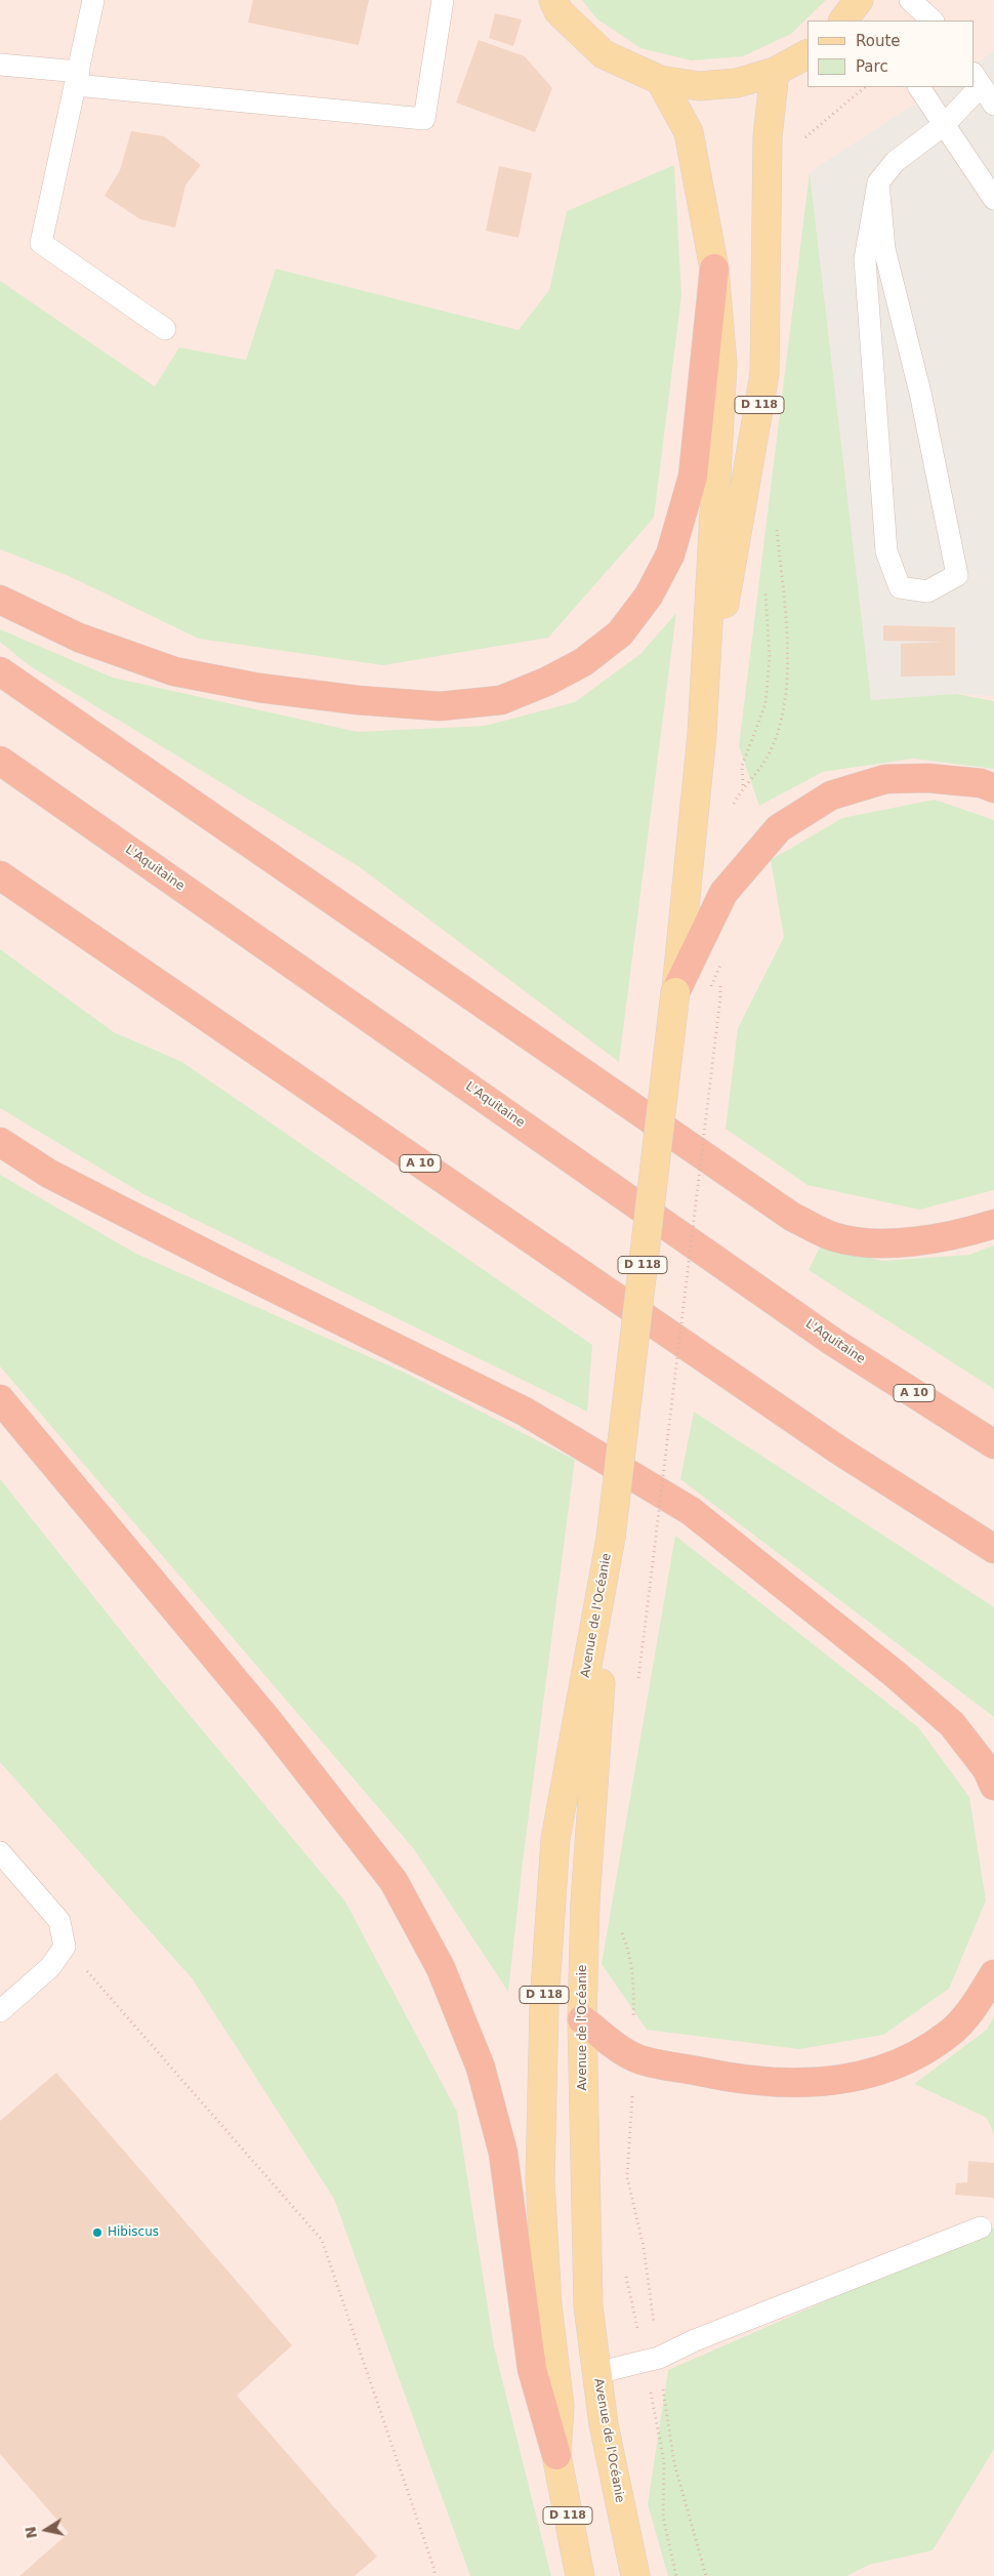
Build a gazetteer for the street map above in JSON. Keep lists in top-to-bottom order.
{
  "streets": {
    "highway": ["L'Aquitaine", "A 10"],
    "main road": ["D 118", "Avenue de l'Océanie"]
  },
  "crossings": [
    ["D 118", "Avenue de l'Océanie"]
  ],
  "places": ["Hibiscus"],
  "legend": ["Route", "Parc"],
  "north": "left"
}
